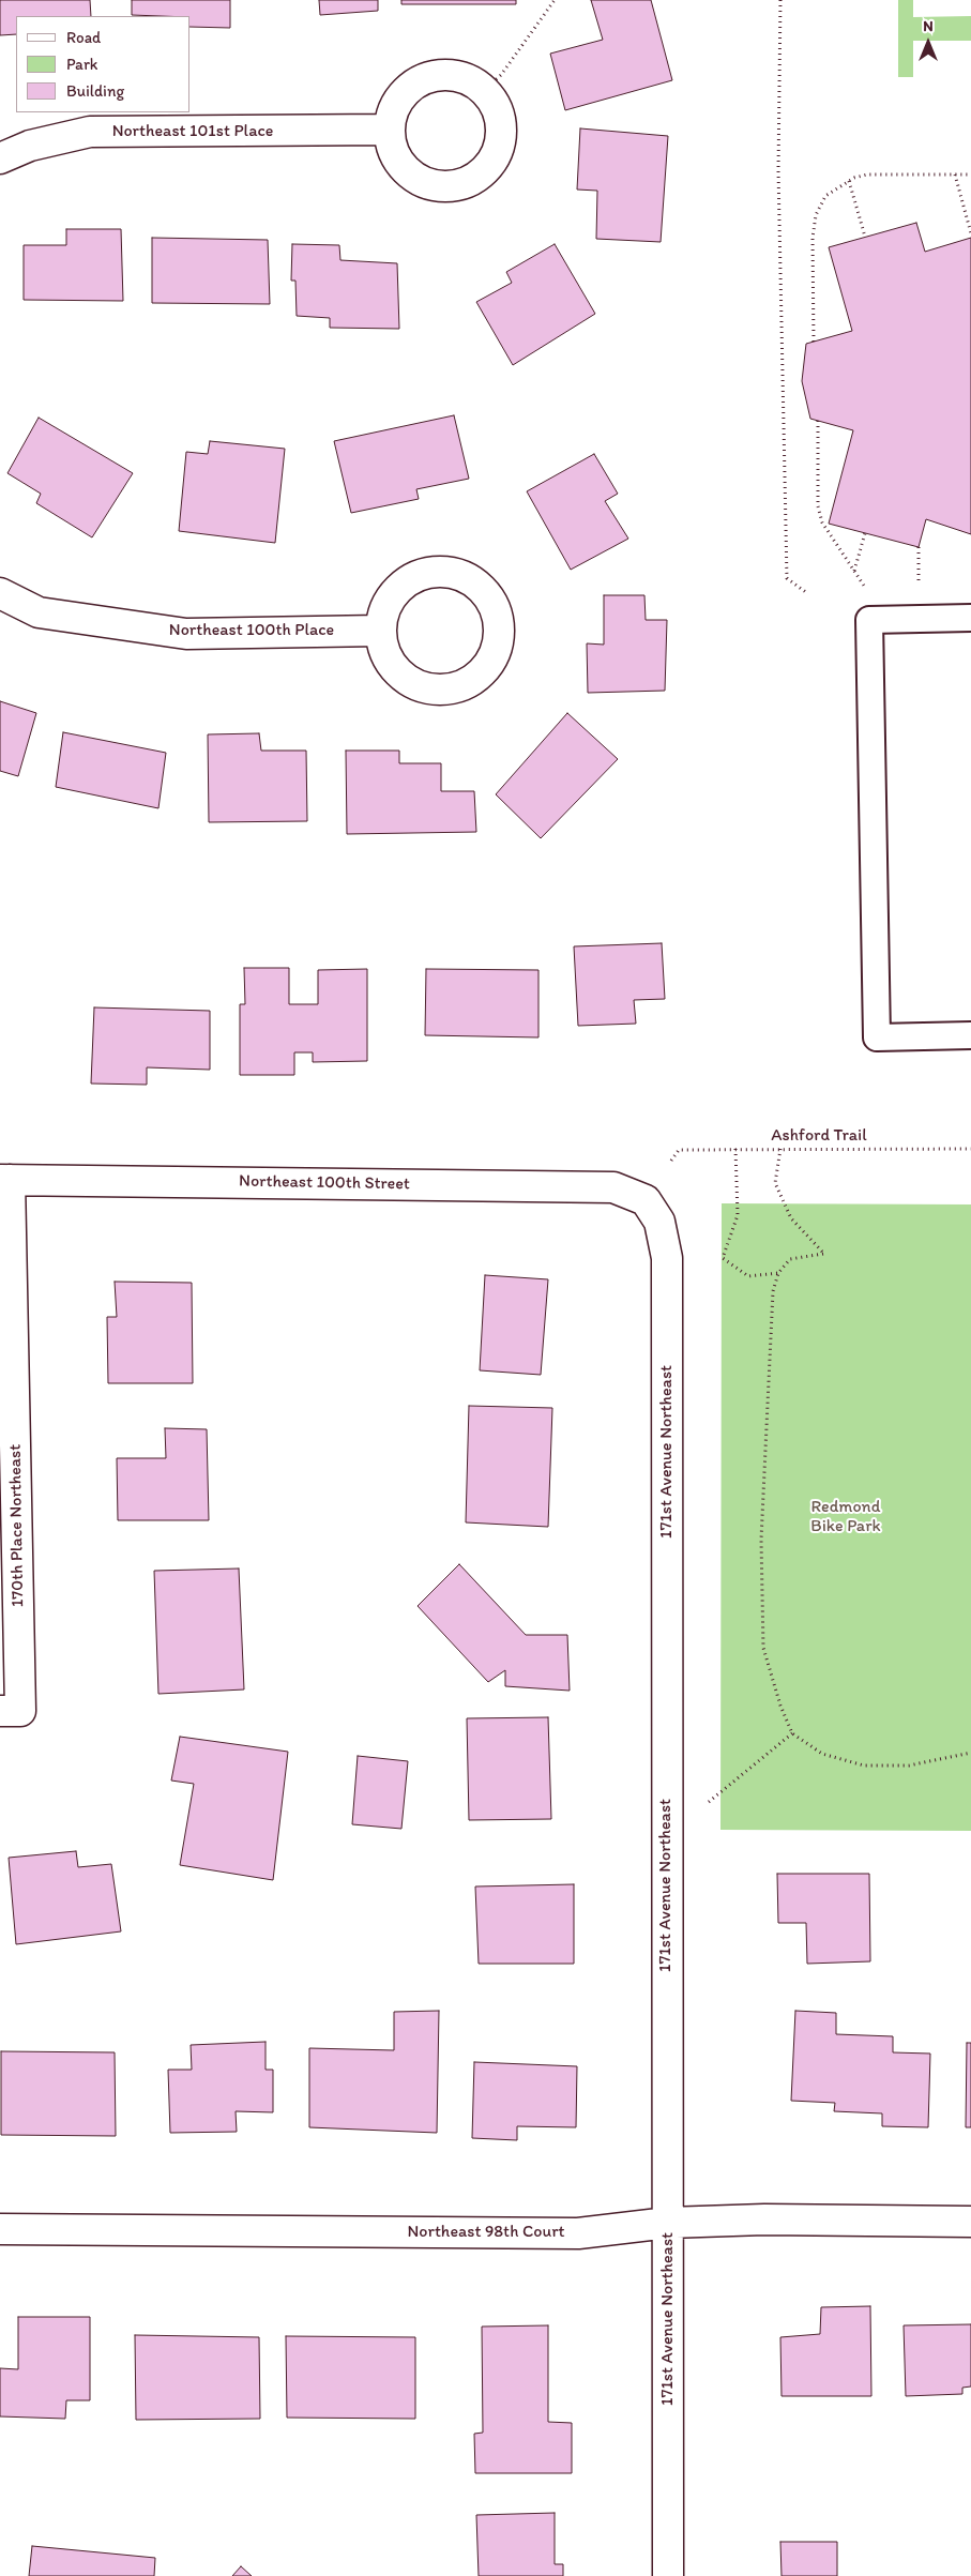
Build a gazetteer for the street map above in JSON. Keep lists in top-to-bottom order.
{
  "streets": {
    "street": [
      "Northeast 101st Place",
      "Northeast 100th Place",
      "Northeast 100th Street",
      "171st Avenue Northeast",
      "170th Place Northeast",
      "Northeast 98th Court"
    ],
    "path": ["Ashford Trail"]
  },
  "crossings": [
    ["Northeast 100th Street", "171st Avenue Northeast"],
    ["Northeast 100th Street", "170th Place Northeast"],
    ["171st Avenue Northeast", "Northeast 98th Court"]
  ],
  "parks": ["Redmond Bike Park"],
  "legend": ["Road", "Park", "Building"],
  "north": "top"
}
